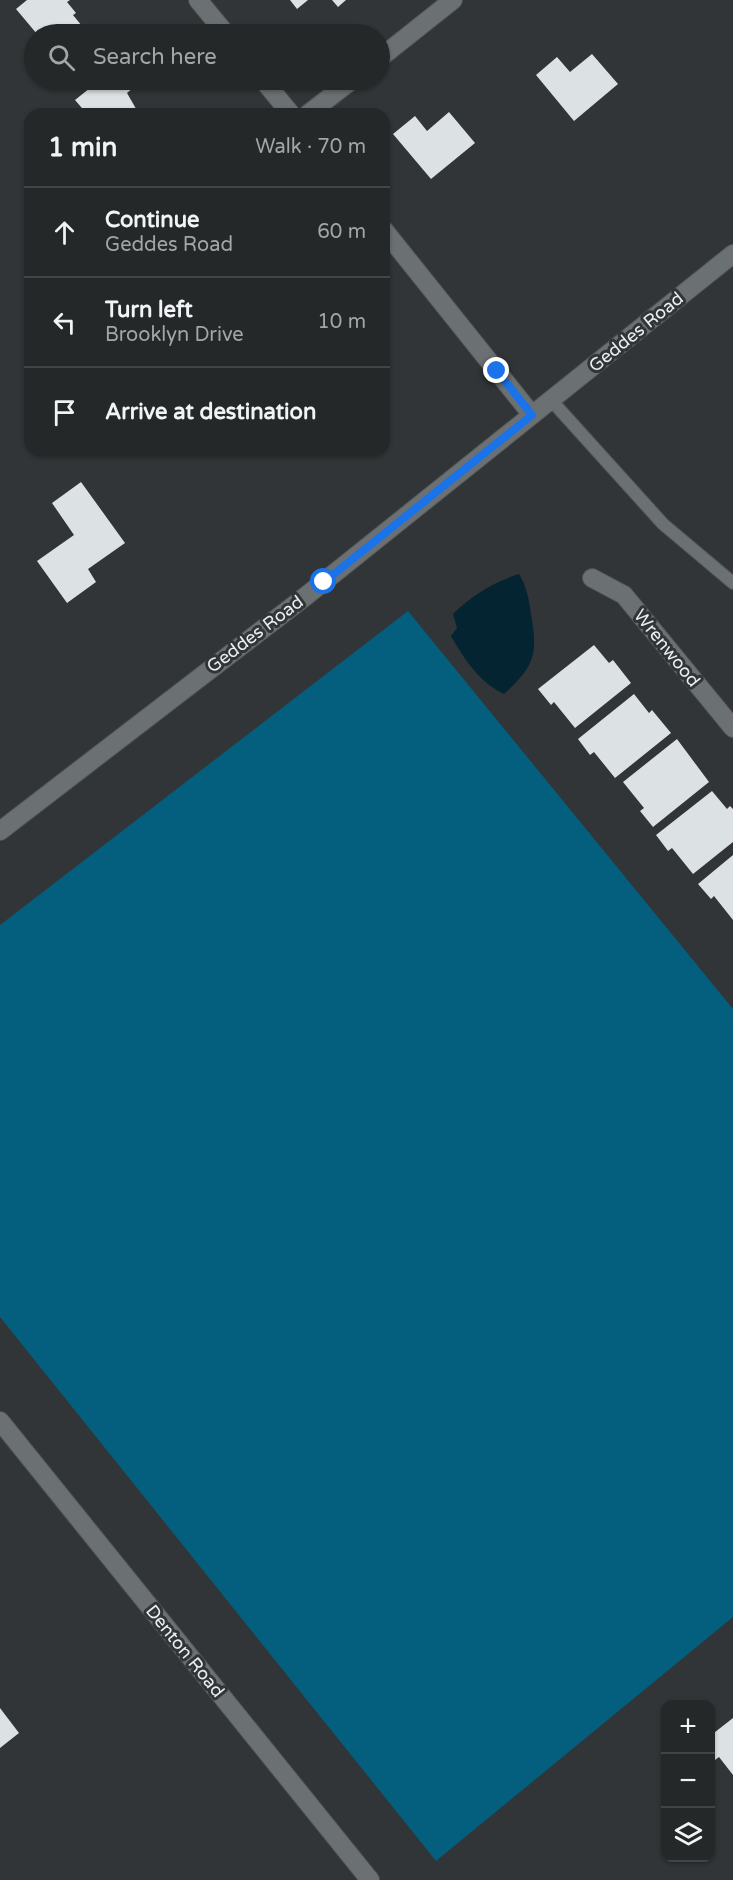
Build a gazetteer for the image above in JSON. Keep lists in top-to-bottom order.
{
  "streets": {
    "street": ["Geddes Road", "Wrenwood", "Denton Road"]
  },
  "page": {
    "search": "Search here",
    "heading": ["1 min", "Walk · 70 m"],
    "list": [
      ["Continue", "Geddes Road", "60 m"],
      ["Turn left", "Brooklyn Drive", "10 m"],
      "Arrive at destination"
    ],
    "map_buttons": ["+", "−"]
  }
}
